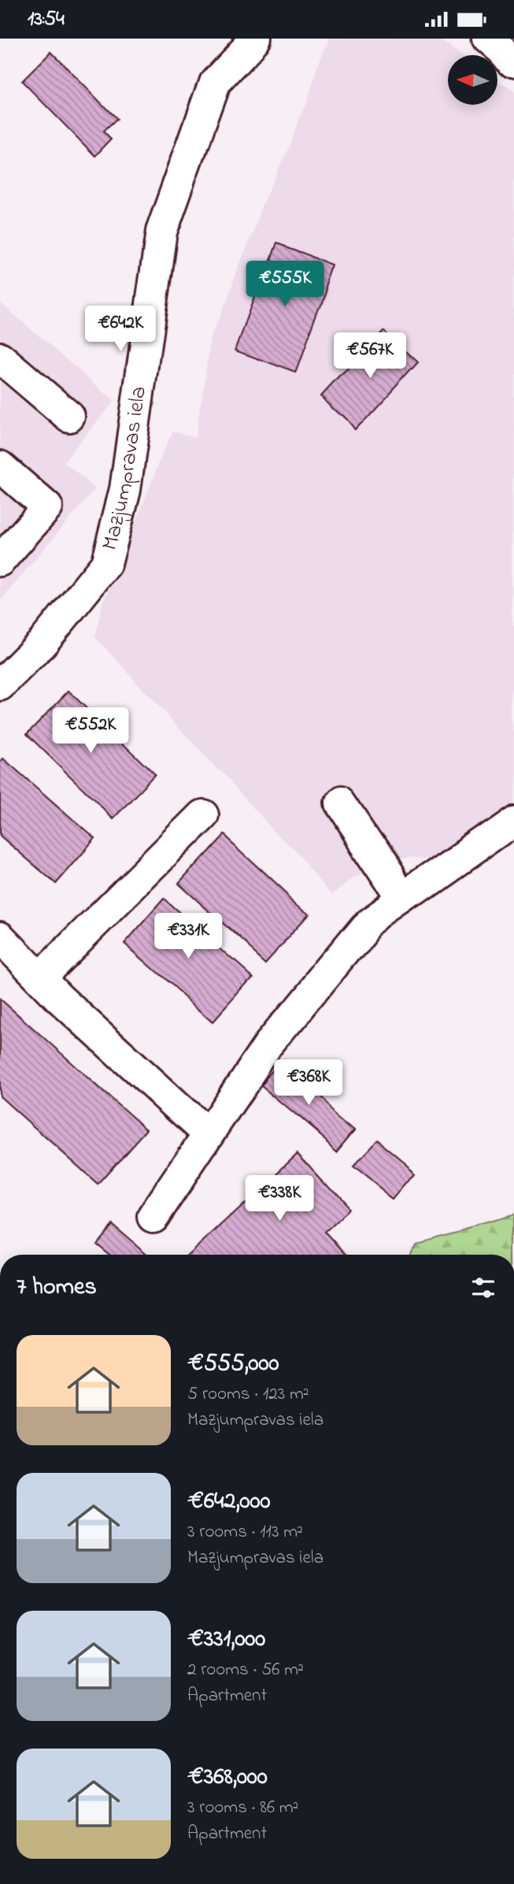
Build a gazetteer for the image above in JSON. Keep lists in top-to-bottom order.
{
  "streets": {
    "street": ["Mazjumpravas iela"]
  },
  "north": "left",
  "page": {
    "status": "13:54",
    "price": [
      "€555K",
      "€642K",
      "€567K",
      "€552K",
      "€331K",
      "€368K",
      "€338K"
    ],
    "heading": "7 homes",
    "list": [
      {
        "name": "€555,000",
        "note": "5 rooms · 123 m² · Mazjumpravas iela"
      },
      {
        "name": "€642,000",
        "note": "3 rooms · 113 m² · Mazjumpravas iela"
      },
      {
        "name": "€331,000",
        "note": "2 rooms · 56 m² · Apartment"
      },
      {
        "name": "€368,000",
        "note": "3 rooms · 86 m² · Apartment"
      }
    ]
  }
}
